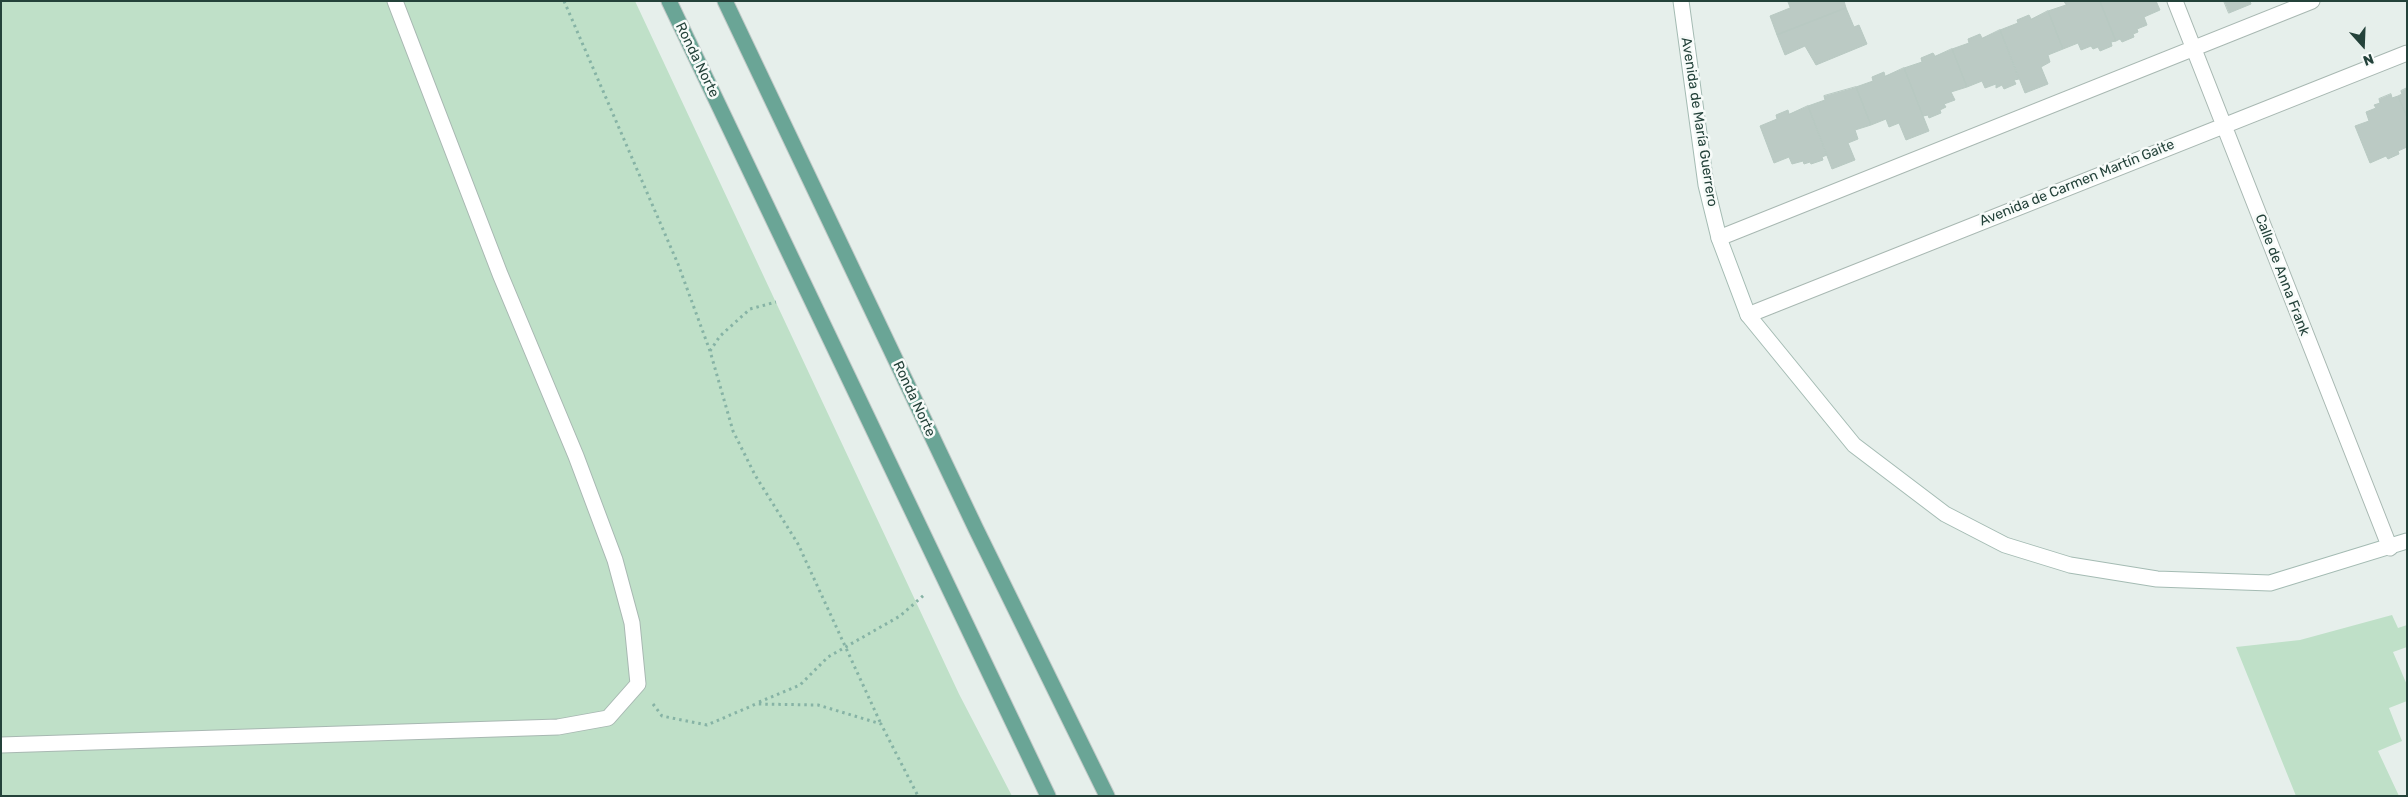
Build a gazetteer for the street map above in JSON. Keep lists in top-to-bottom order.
{
  "streets": {
    "main road": ["Ronda Norte"],
    "street": ["Avenida de María Guerrero", "Avenida de Carmen Martín Gaite", "Calle de Anna Frank"]
  },
  "crossings": [
    ["Avenida de María Guerrero", "Avenida de Carmen Martín Gaite"],
    ["Avenida de María Guerrero", "Calle de Anna Frank"],
    ["Avenida de Carmen Martín Gaite", "Calle de Anna Frank"]
  ],
  "north": "bottom"
}
